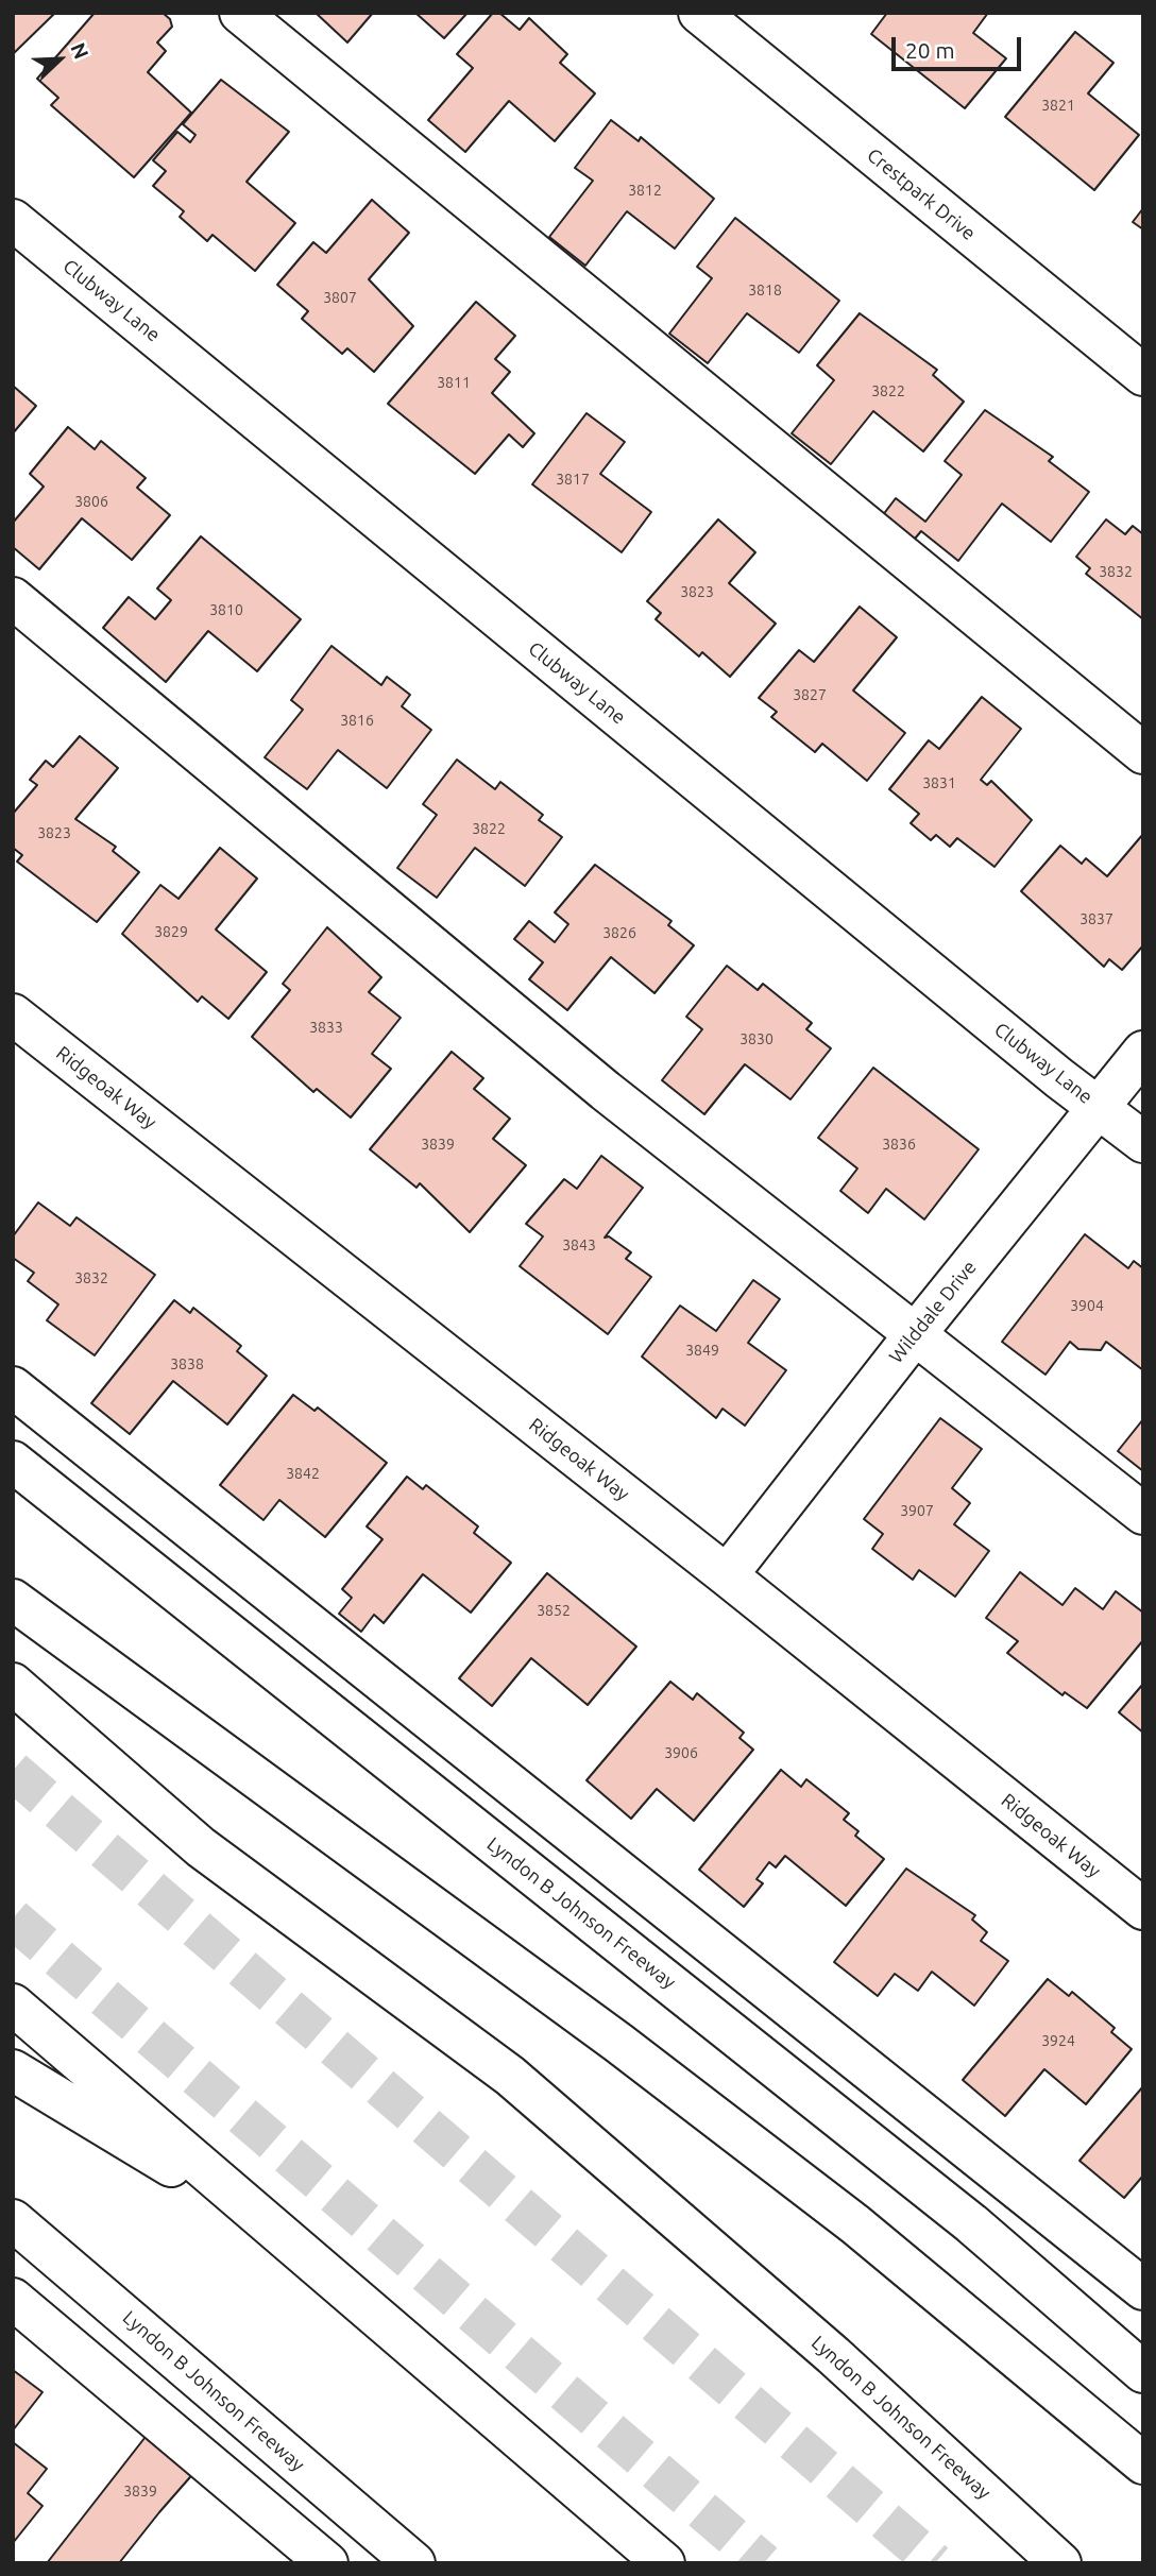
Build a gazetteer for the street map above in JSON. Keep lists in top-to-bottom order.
{
  "streets": {
    "main road": [
      "Crestpark Drive",
      "Clubway Lane",
      "Ridgeoak Way",
      "Wilddale Drive",
      "Lyndon B Johnson Freeway"
    ]
  },
  "crossings": [
    ["Clubway Lane", "Wilddale Drive"],
    ["Ridgeoak Way", "Wilddale Drive"]
  ],
  "house_numbers": [
    "3821",
    "3812",
    "3818",
    "3807",
    "3811",
    "3822",
    "3817",
    "3806",
    "3832",
    "3823",
    "3810",
    "3827",
    "3816",
    "3831",
    "3822",
    "3823",
    "3837",
    "3829",
    "3826",
    "3833",
    "3830",
    "3839",
    "3836",
    "3843",
    "3832",
    "3904",
    "3849",
    "3838",
    "3842",
    "3907",
    "3852",
    "3906",
    "3924",
    "3839"
  ],
  "scale_bar": "20 m",
  "north": "top right"
}
